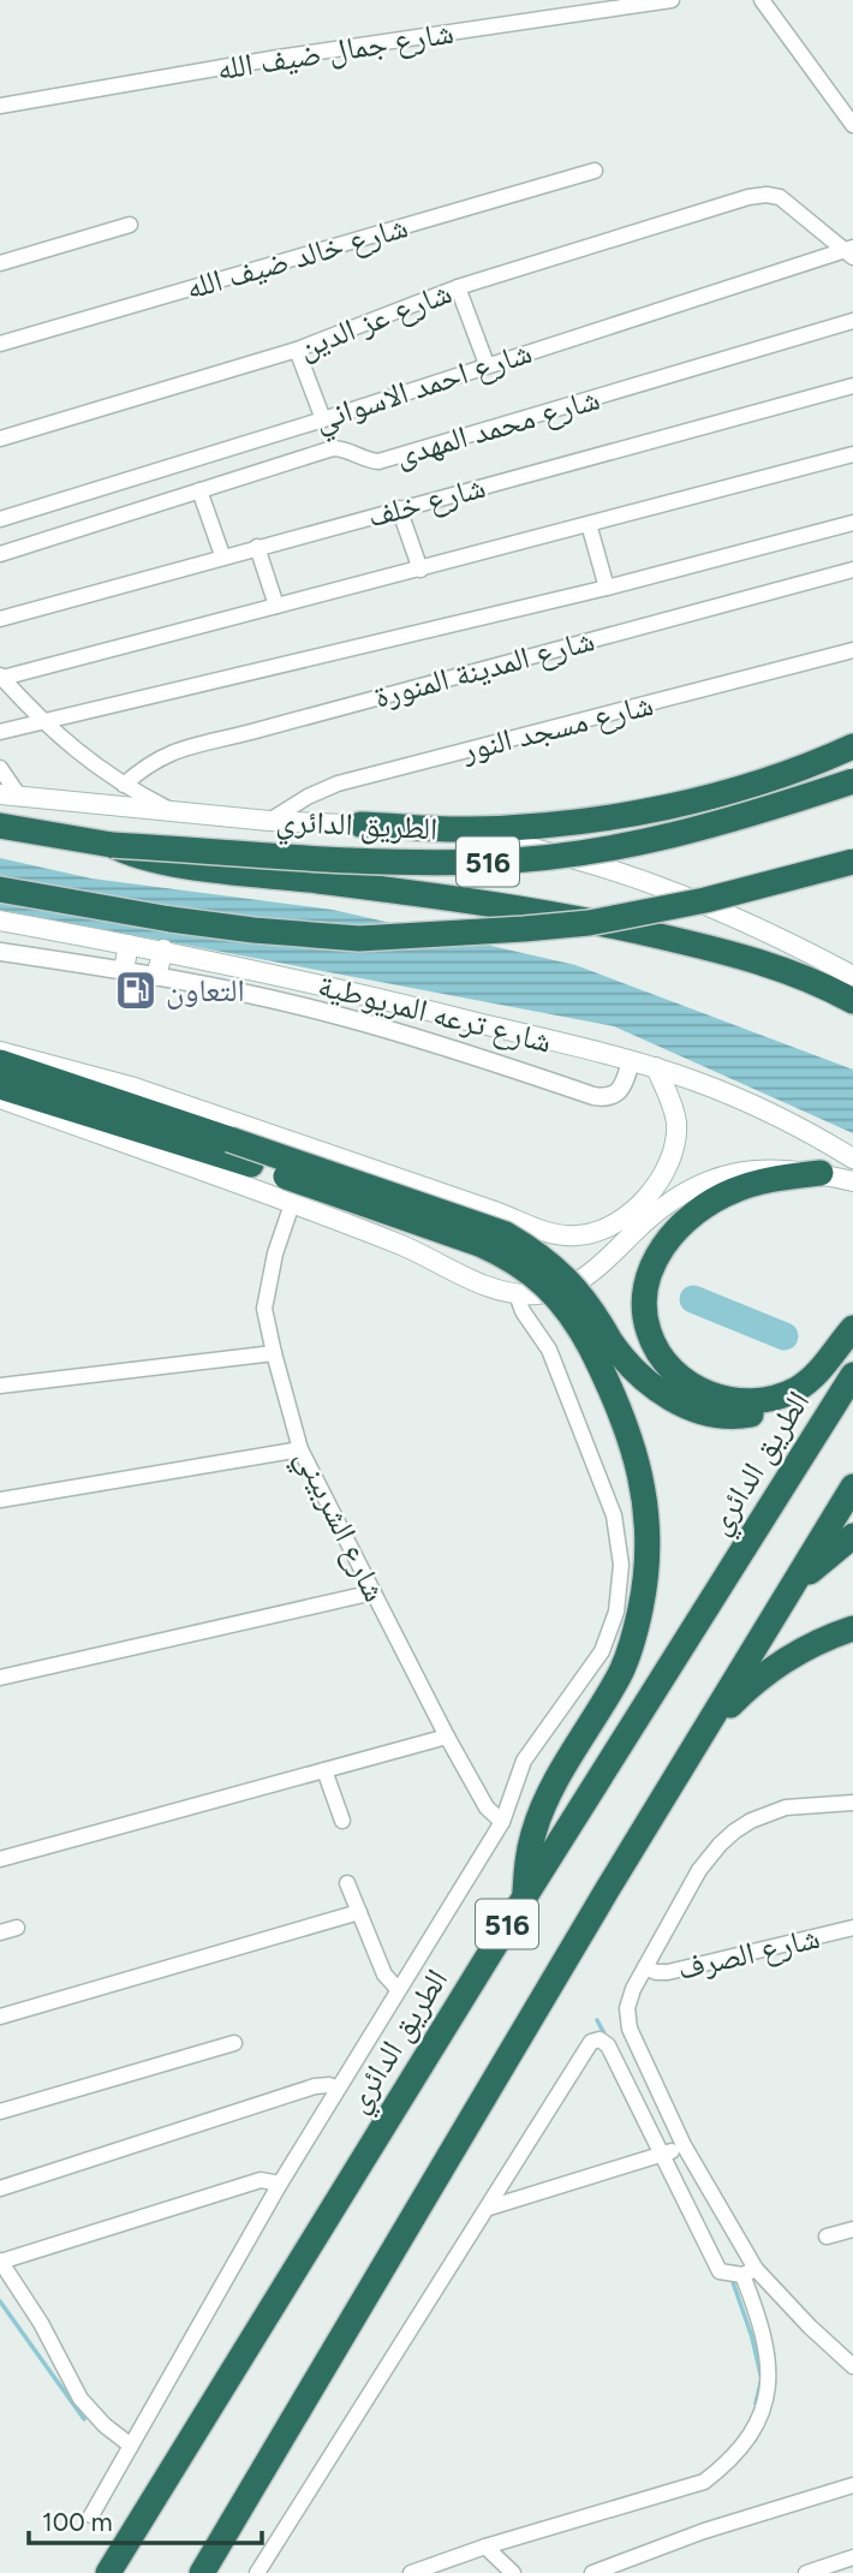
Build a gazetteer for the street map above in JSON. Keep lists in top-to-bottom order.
{
  "streets": {
    "highway": ["الطريق الدائري", "516"],
    "main road": ["شارع ترعه المريوطية"],
    "street": [
      "شارع جمال ضيف الله",
      "شارع خالد ضيف الله",
      "شارع عز الدين",
      "شارع احمد الاسواني",
      "شارع محمد المهدى",
      "شارع خلف",
      "شارع المدينة المنورة",
      "شارع مسجد النور",
      "شارع الشربيني",
      "شارع الصرف"
    ]
  },
  "crossings": [
    ["شارع عز الدين", "شارع احمد الاسواني"]
  ],
  "places": {
    "fuel station": ["التعاون"]
  },
  "scale_bar": "100 m"
}
